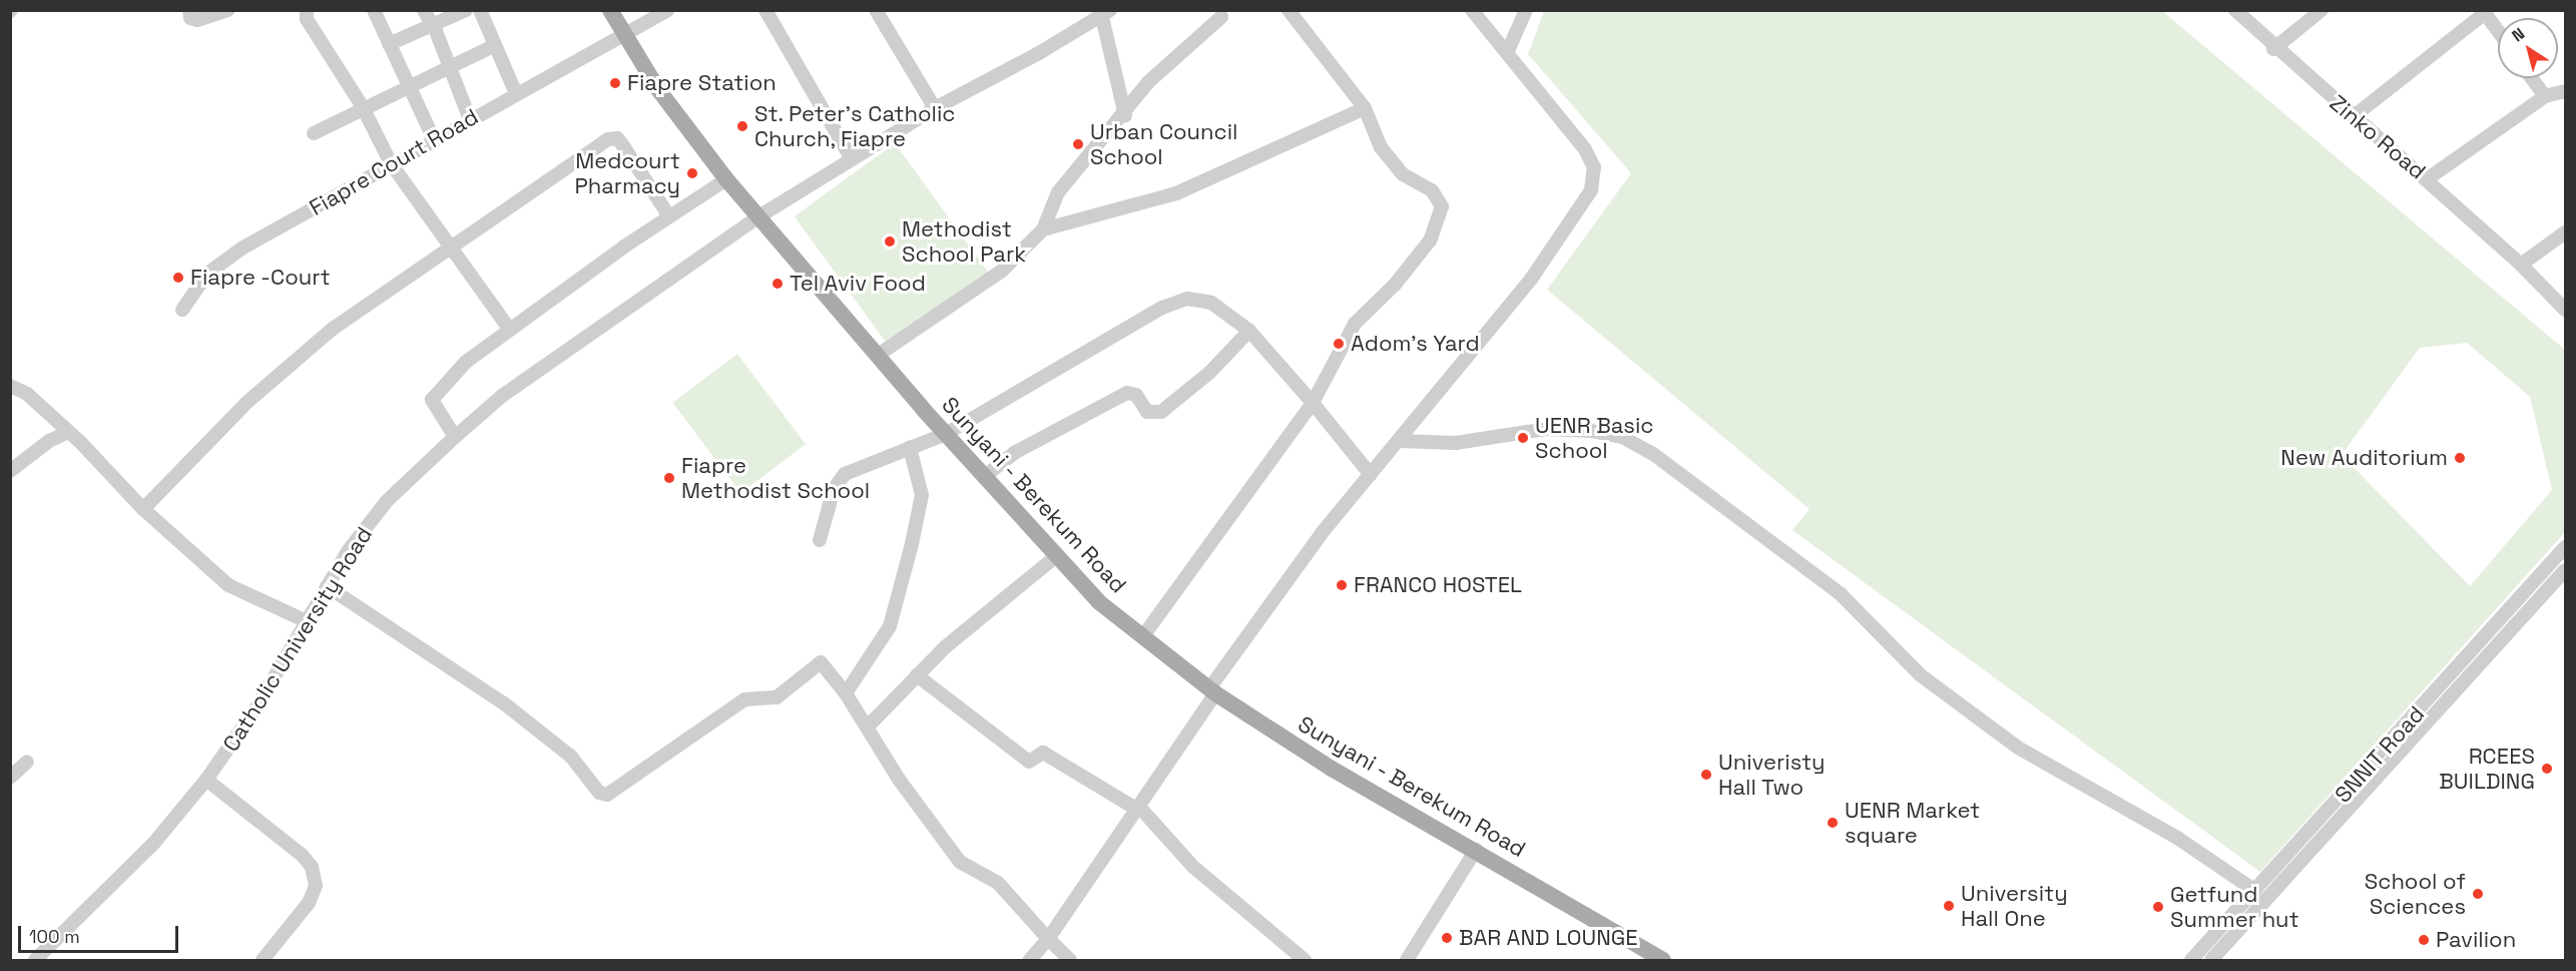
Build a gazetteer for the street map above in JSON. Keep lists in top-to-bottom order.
{
  "streets": {
    "main road": ["Sunyani - Berekum Road"],
    "street": [
      "Zinko Road",
      "Fiapre Court Road",
      "Catholic University Road",
      "SNNIT Road"
    ]
  },
  "crossings": [
    ["Fiapre Court Road", "Sunyani - Berekum Road"],
    ["Sunyani - Berekum Road", "Catholic University Road"]
  ],
  "places": [
    "Fiapre Station",
    "St. Peter's Catholic Church, Fiapre",
    "Urban Council School",
    "Medcourt Pharmacy",
    "Methodist School Park",
    "Fiapre -Court",
    "Tel Aviv Food",
    "Adom's Yard",
    "UENR Basic School",
    "New Auditorium",
    "Fiapre Methodist School",
    "FRANCO HOSTEL",
    "RCEES BUILDING",
    "Univeristy Hall Two",
    "UENR Market square",
    "School of Sciences",
    "University Hall One",
    "Getfund Summer hut",
    "BAR AND LOUNGE",
    "Pavilion"
  ],
  "scale_bar": "100 m",
  "north": "top left"
}
